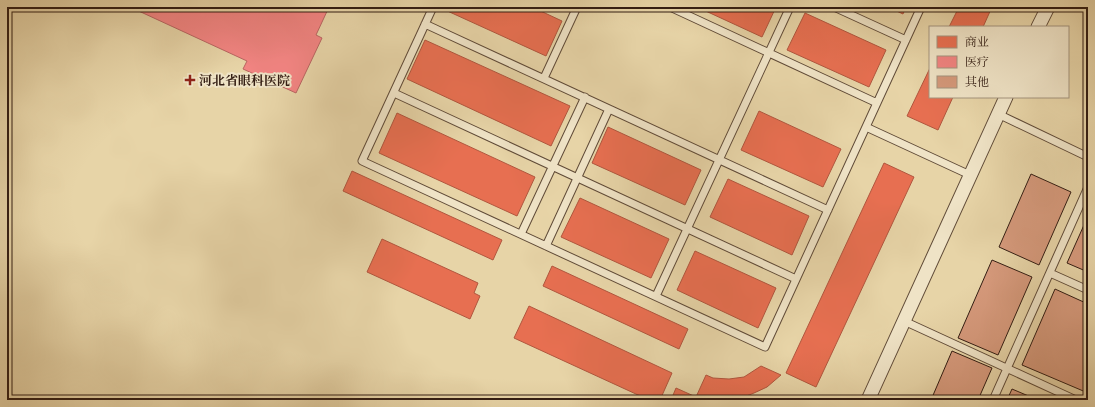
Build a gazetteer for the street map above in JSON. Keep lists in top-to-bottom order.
{
  "places": {
    "health": ["河北省眼科医院"]
  },
  "legend": ["商业", "医疗", "其他"]
}
